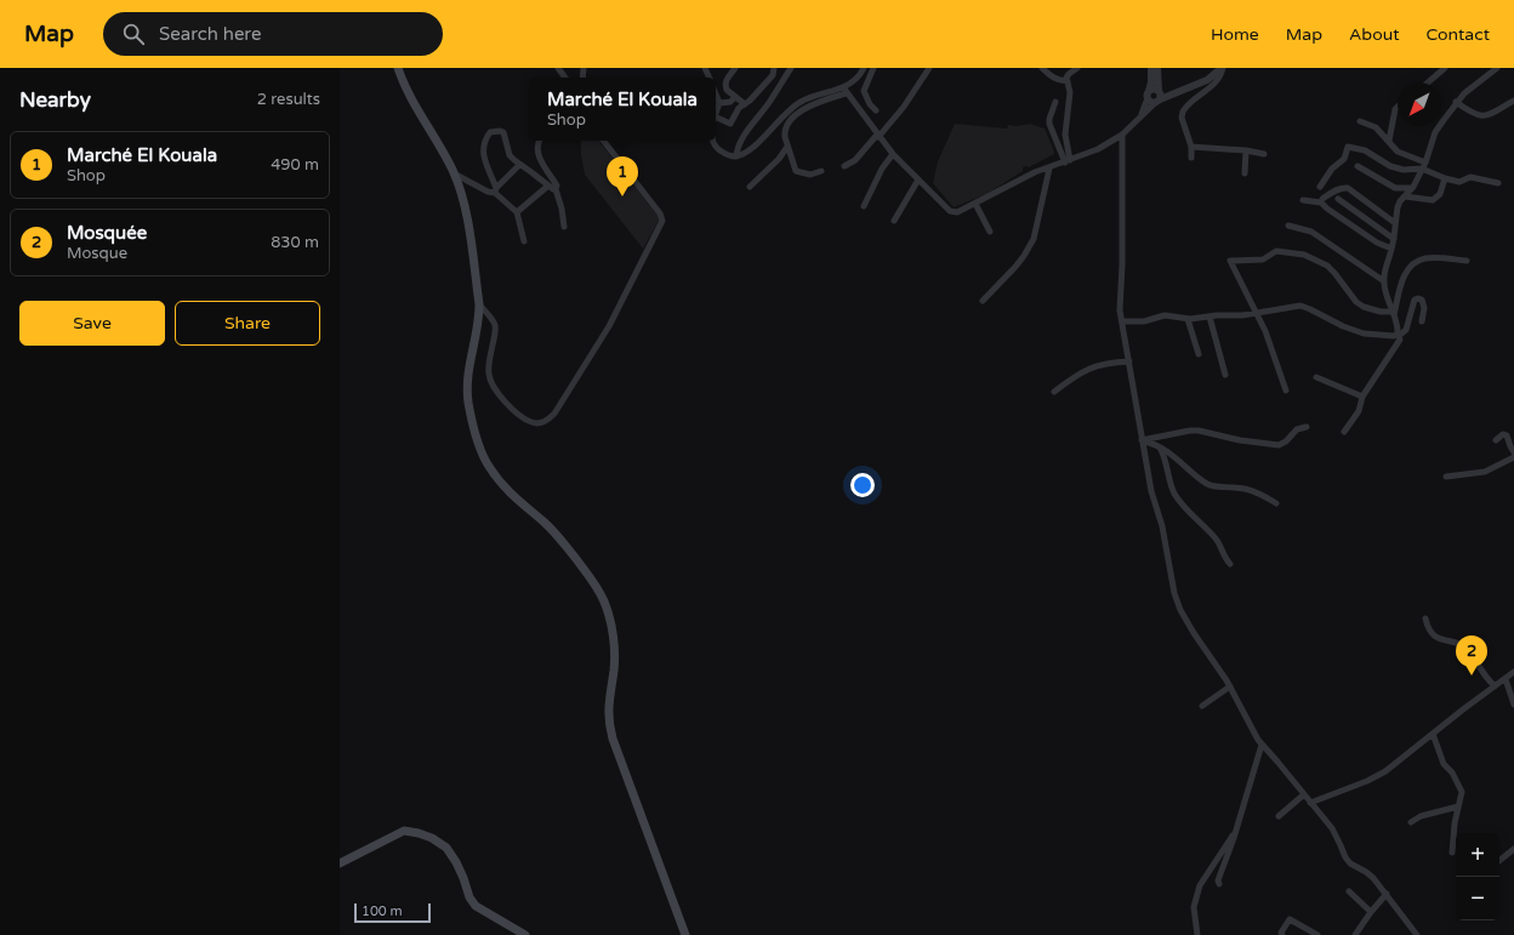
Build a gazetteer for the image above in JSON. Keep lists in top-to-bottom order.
{
  "scale_bar": "100 m",
  "north": "bottom left",
  "page": {
    "header": "Map",
    "search": "Search here",
    "nav": [
      "Home",
      "Map",
      "About",
      "Contact"
    ],
    "heading": ["Nearby", "2 results"],
    "popup": ["Marché El Kouala", "Shop"],
    "list": [
      {
        "mark": "1",
        "name": "Marché El Kouala",
        "note": "Shop",
        "value": "490 m"
      },
      {
        "mark": "2",
        "name": "Mosquée",
        "note": "Mosque",
        "value": "830 m"
      }
    ],
    "pins": ["1", "2"],
    "buttons": ["Save", "Share"],
    "map_buttons": ["+", "−"],
    "scale": "100 m"
  }
}
